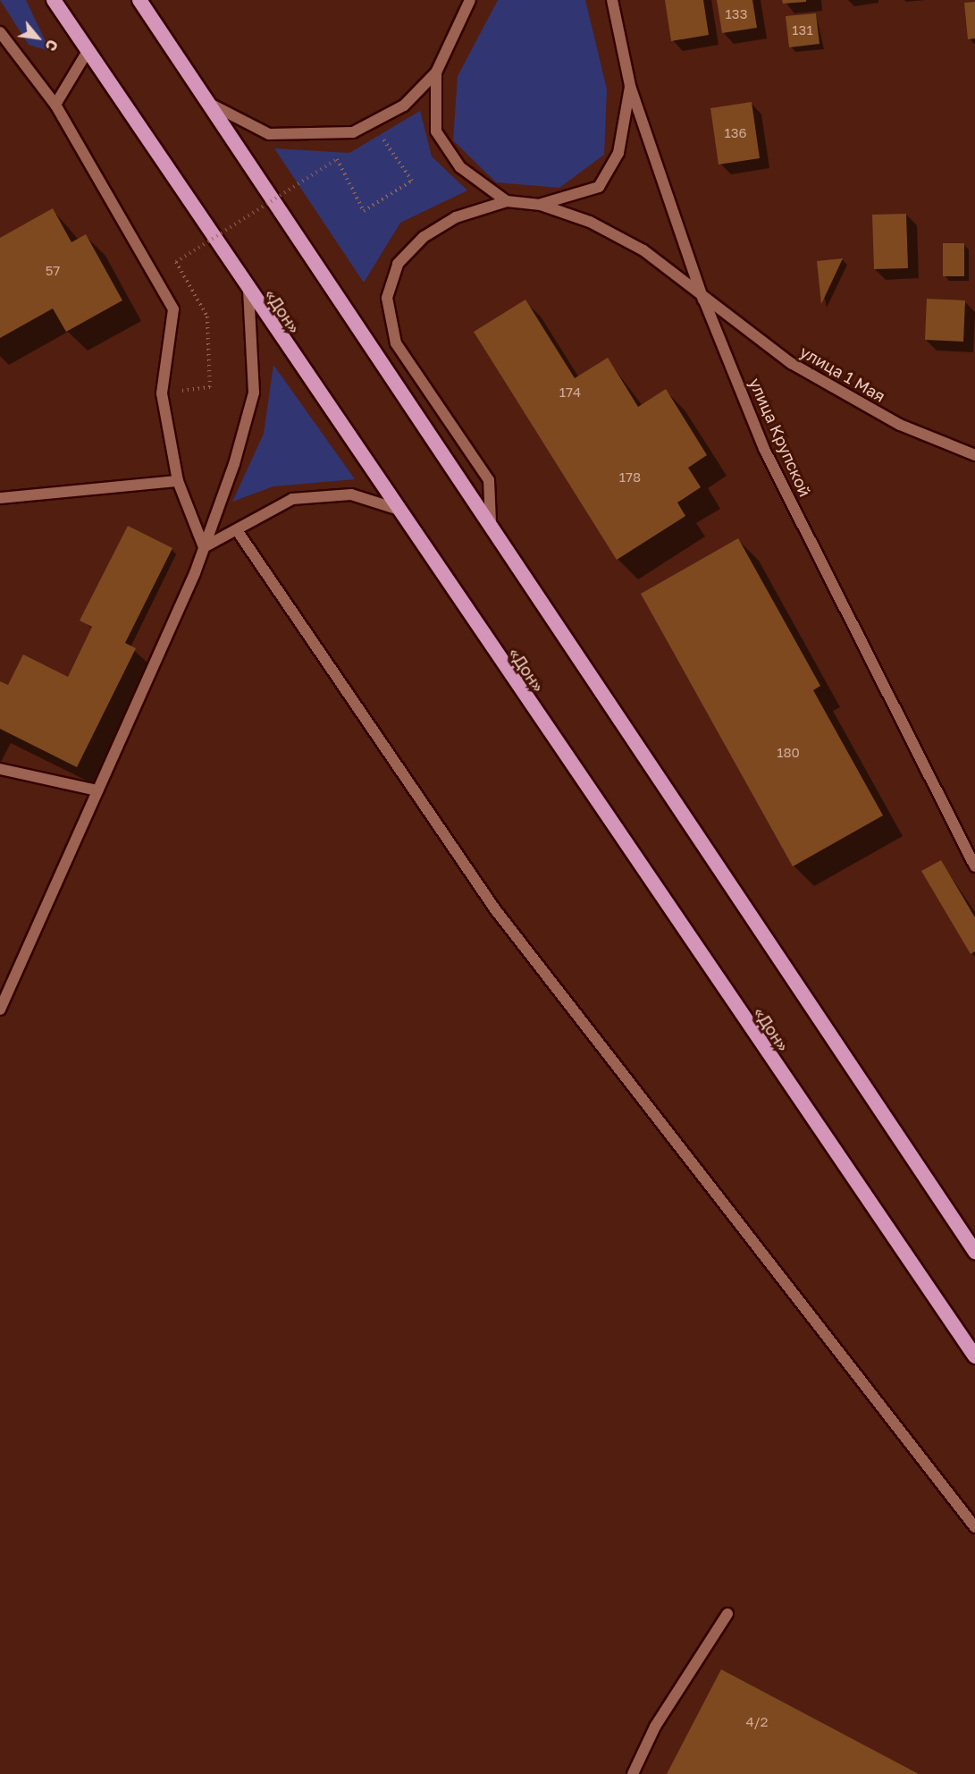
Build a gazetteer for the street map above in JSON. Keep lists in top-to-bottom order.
{
  "streets": {
    "highway": ["«Дон»"],
    "street": ["улица 1 Мая", "улица Крупской"]
  },
  "crossings": [
    ["улица 1 Мая", "улица Крупской"]
  ],
  "house_numbers": [
    "133",
    "131",
    "136",
    "57",
    "174",
    "178",
    "180",
    "4/2"
  ],
  "north": "bottom right"
}
